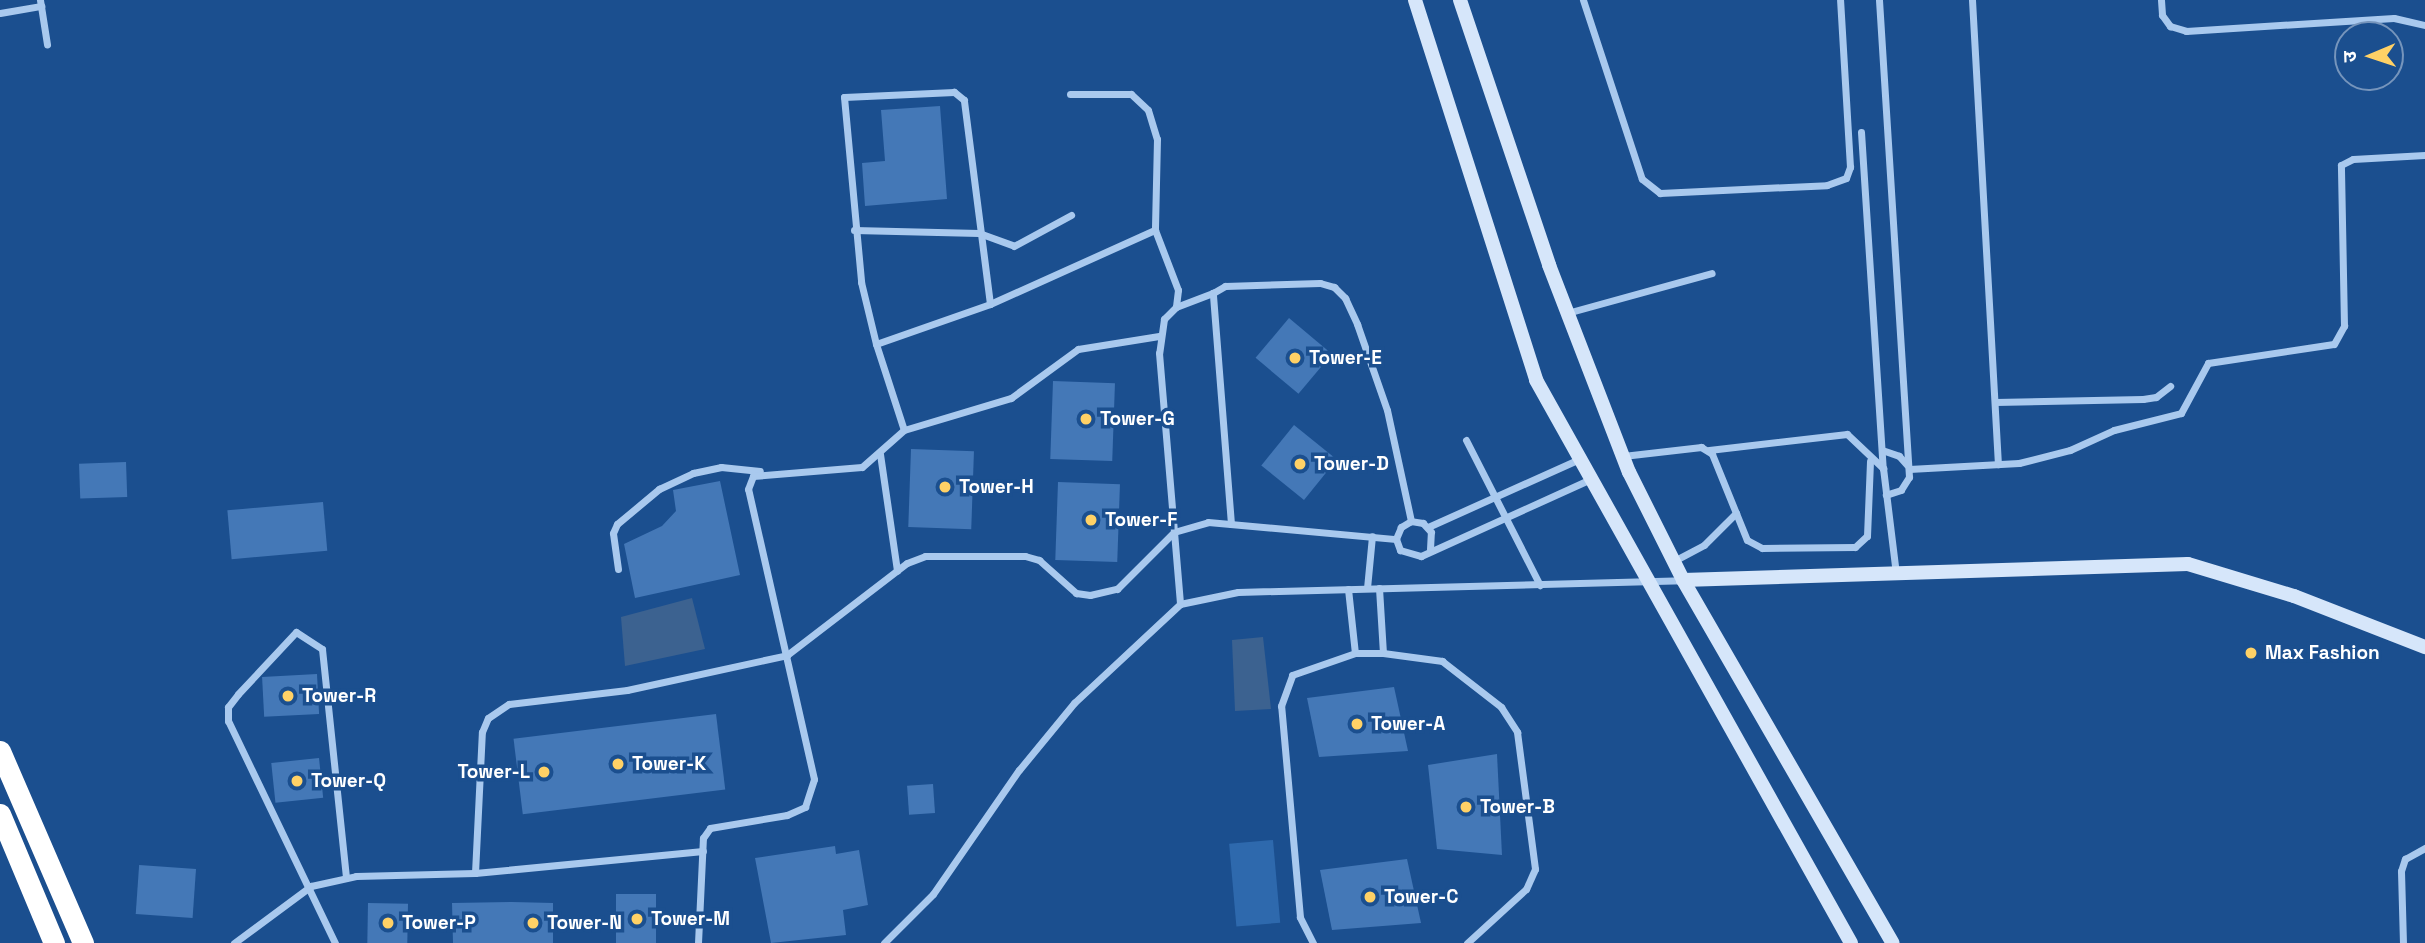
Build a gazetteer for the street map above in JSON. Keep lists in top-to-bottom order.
{
  "places": [
    "Tower-E",
    "Tower-G",
    "Tower-D",
    "Tower-H",
    "Tower-F",
    "Max Fashion",
    "Tower-R",
    "Tower-A",
    "Tower-K",
    "Tower-L",
    "Tower-Q",
    "Tower-B",
    "Tower-C",
    "Tower-M",
    "Tower-P",
    "Tower-N"
  ],
  "north": "left"
}
